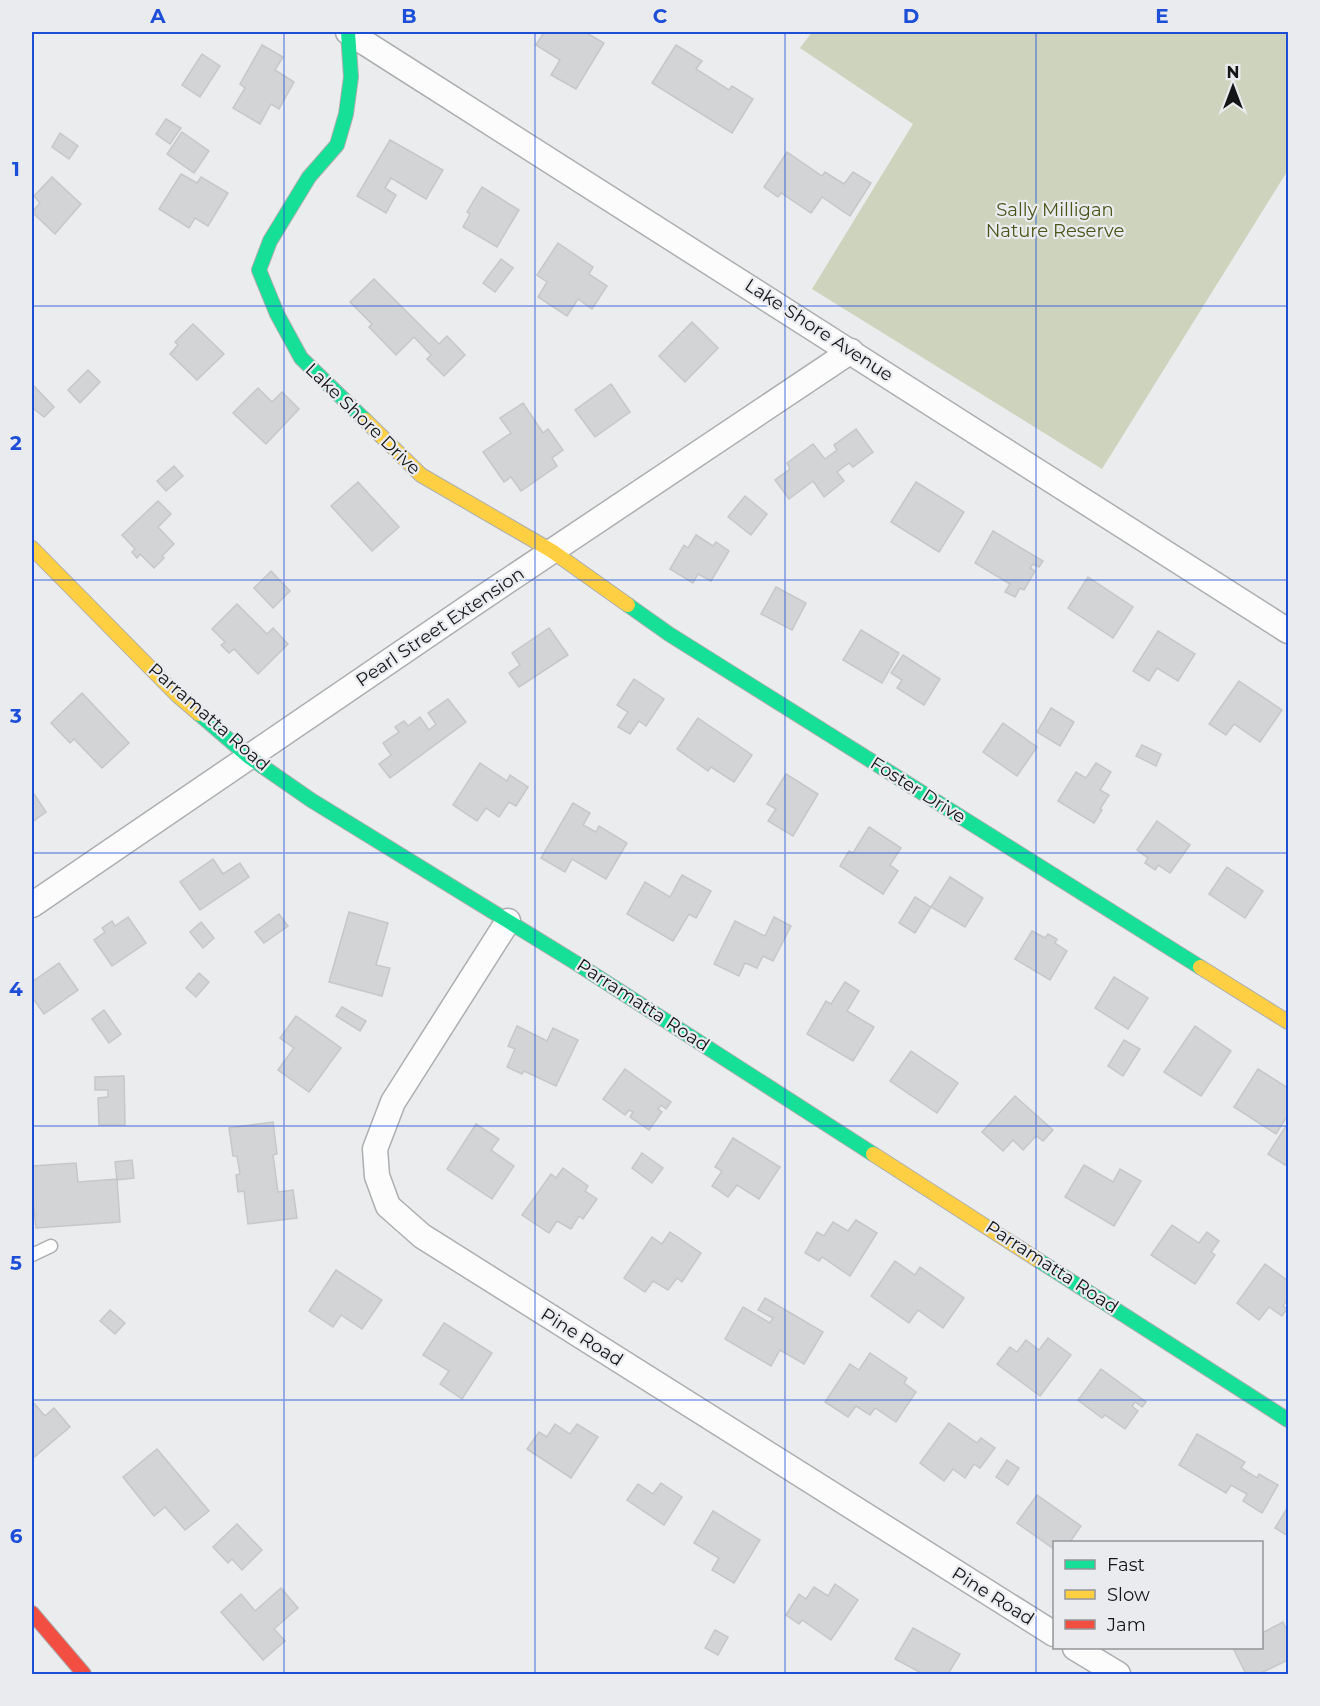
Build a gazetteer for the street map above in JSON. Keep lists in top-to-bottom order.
{
  "streets": {
    "street": [
      "Lake Shore Avenue",
      "Lake Shore Drive",
      "Pearl Street Extension",
      "Parramatta Road",
      "Foster Drive",
      "Pine Road"
    ]
  },
  "crossings": [
    ["Lake Shore Avenue", "Lake Shore Drive"],
    ["Lake Shore Avenue", "Pearl Street Extension"],
    ["Lake Shore Drive", "Pearl Street Extension"],
    ["Lake Shore Drive", "Foster Drive"],
    ["Pearl Street Extension", "Parramatta Road"],
    ["Pearl Street Extension", "Foster Drive"],
    ["Parramatta Road", "Pine Road"]
  ],
  "parks": ["Sally Milligan Nature Reserve"],
  "legend": ["Fast", "Slow", "Jam"],
  "north": "top",
  "grid": {
    "columns": [
      "A",
      "B",
      "C",
      "D",
      "E"
    ],
    "rows": [
      "1",
      "2",
      "3",
      "4",
      "5",
      "6"
    ]
  }
}
